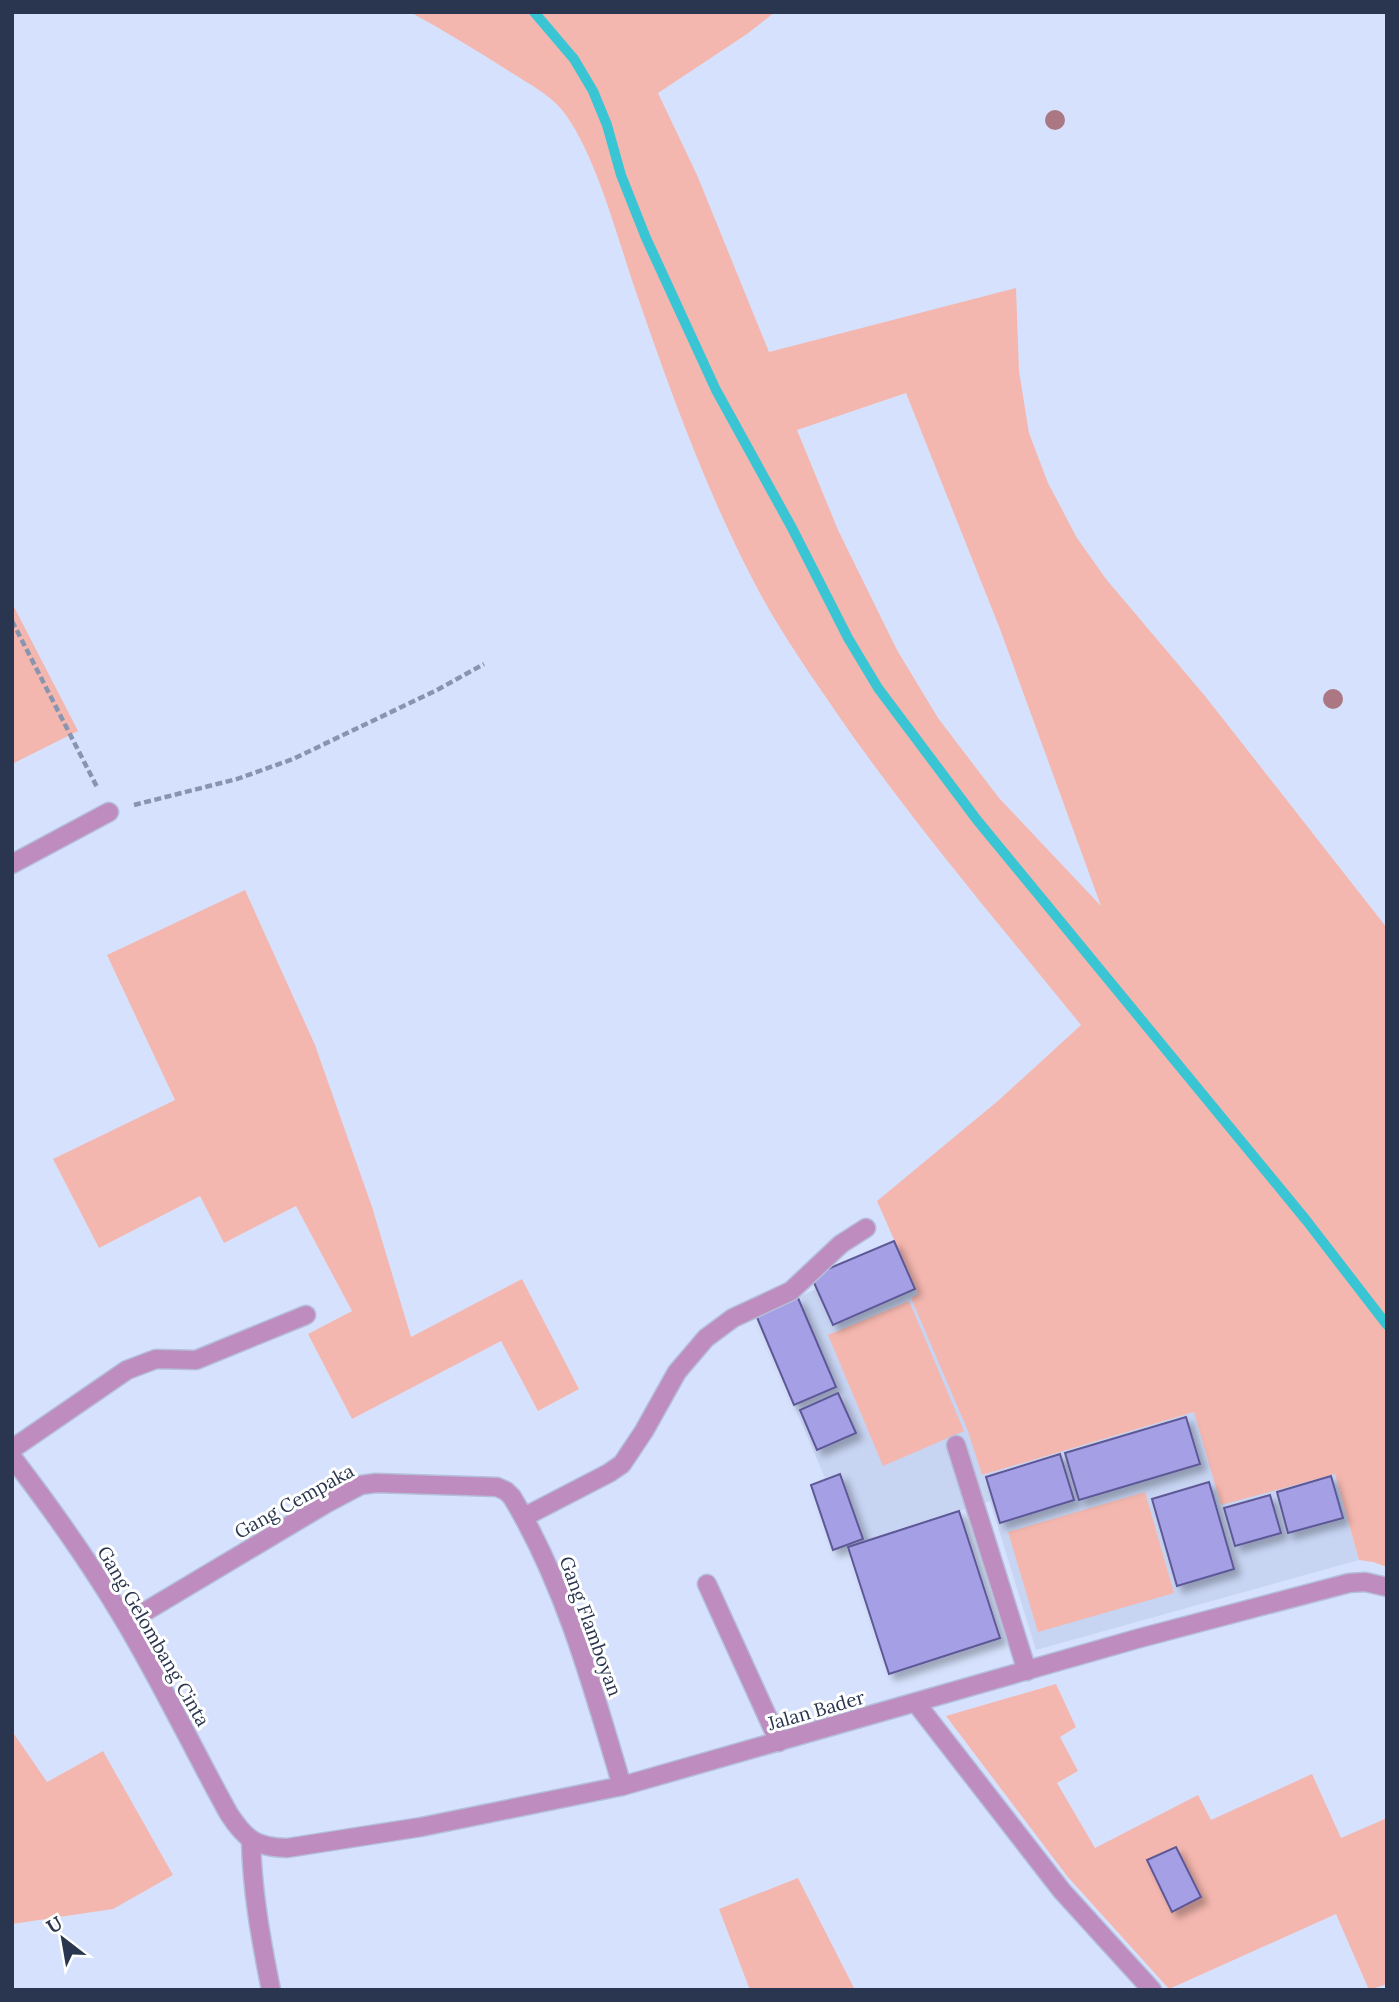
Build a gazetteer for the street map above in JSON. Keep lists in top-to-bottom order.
{
  "streets": {
    "street": [
      "Gang Cempaka",
      "Gang Flamboyan",
      "Gang Gelombang Cinta",
      "Jalan Bader"
    ]
  },
  "crossings": [
    ["Gang Cempaka", "Gang Flamboyan"],
    ["Gang Cempaka", "Gang Gelombang Cinta"],
    ["Gang Flamboyan", "Jalan Bader"],
    ["Gang Gelombang Cinta", "Jalan Bader"]
  ],
  "north": "top left"
}
